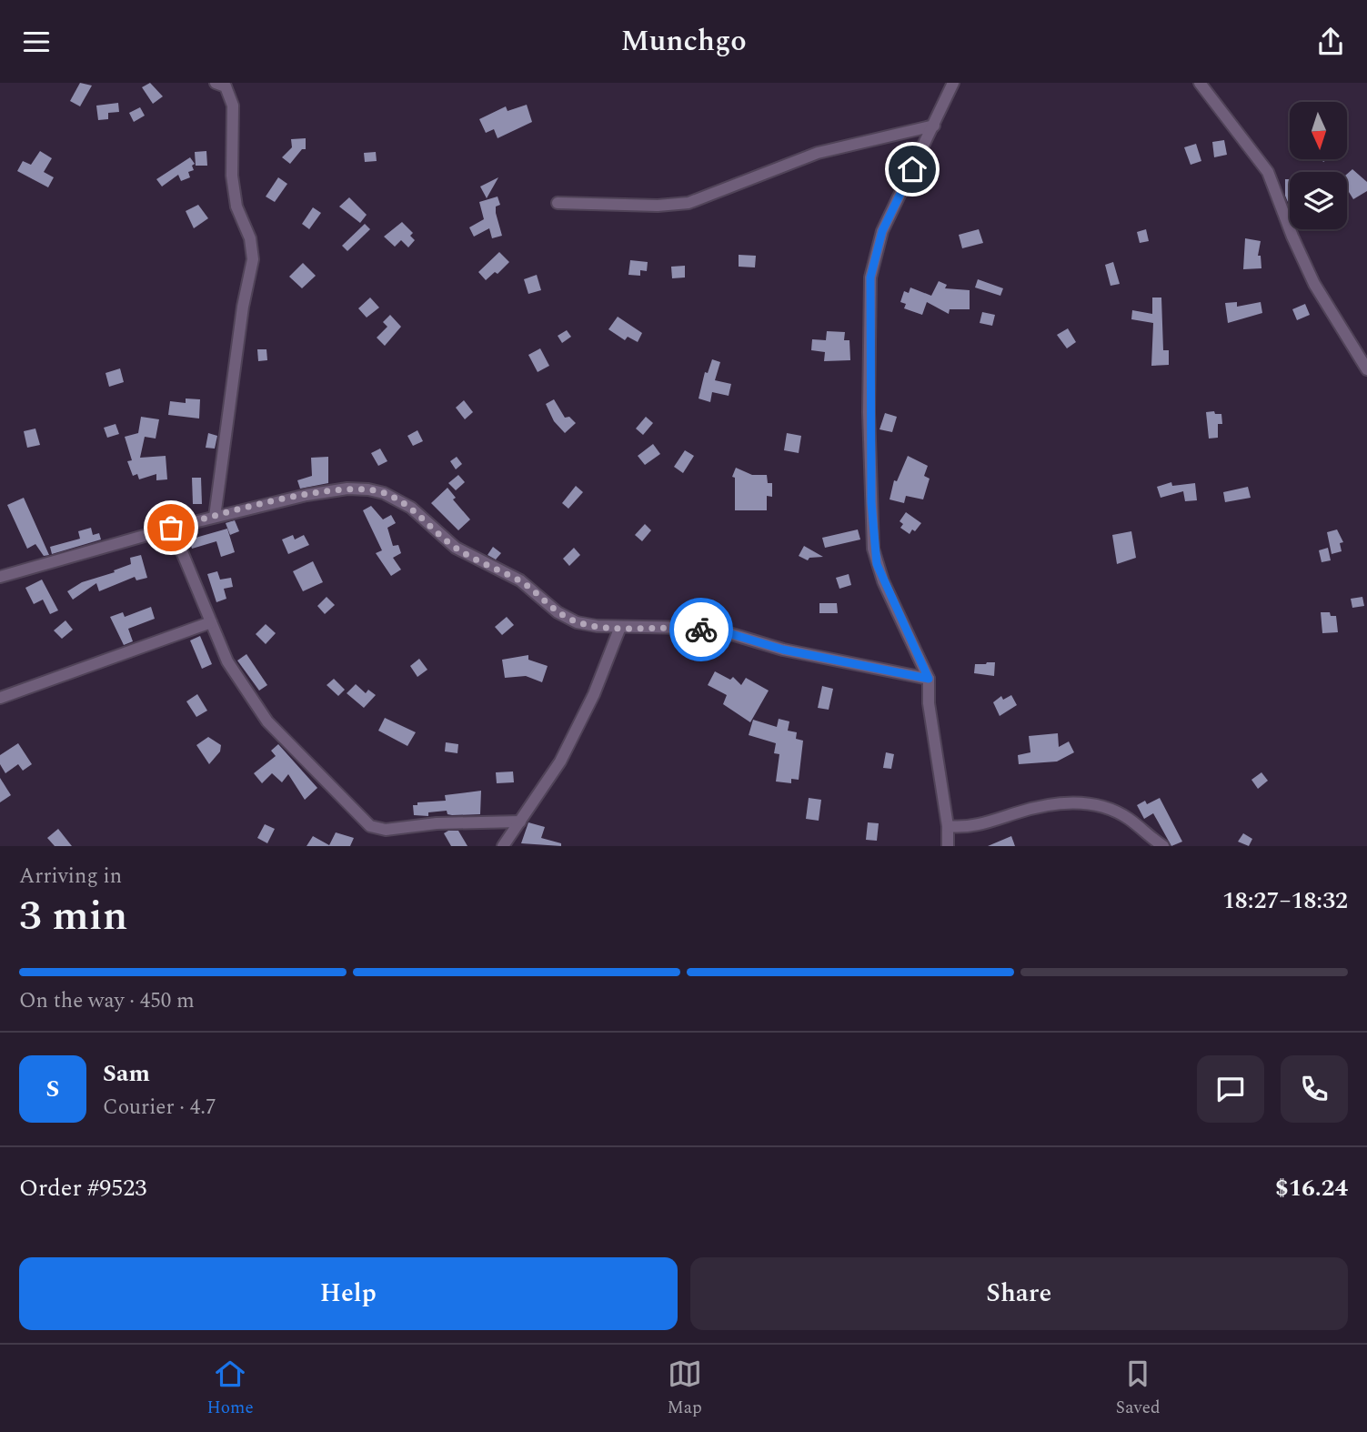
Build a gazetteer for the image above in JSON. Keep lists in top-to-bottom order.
{
  "north": "bottom",
  "page": {
    "header": "Munchgo",
    "heading": ["3 min", "Arriving in", "18:27–18:32"],
    "panel": [
      "Sam",
      "Courier · 4.7",
      "Order #9523",
      "$16.24"
    ],
    "bar": "On the way · 450 m",
    "round": "S",
    "buttons": ["Help", "Share"],
    "tabs": ["Home", "Map", "Saved"]
  }
}
